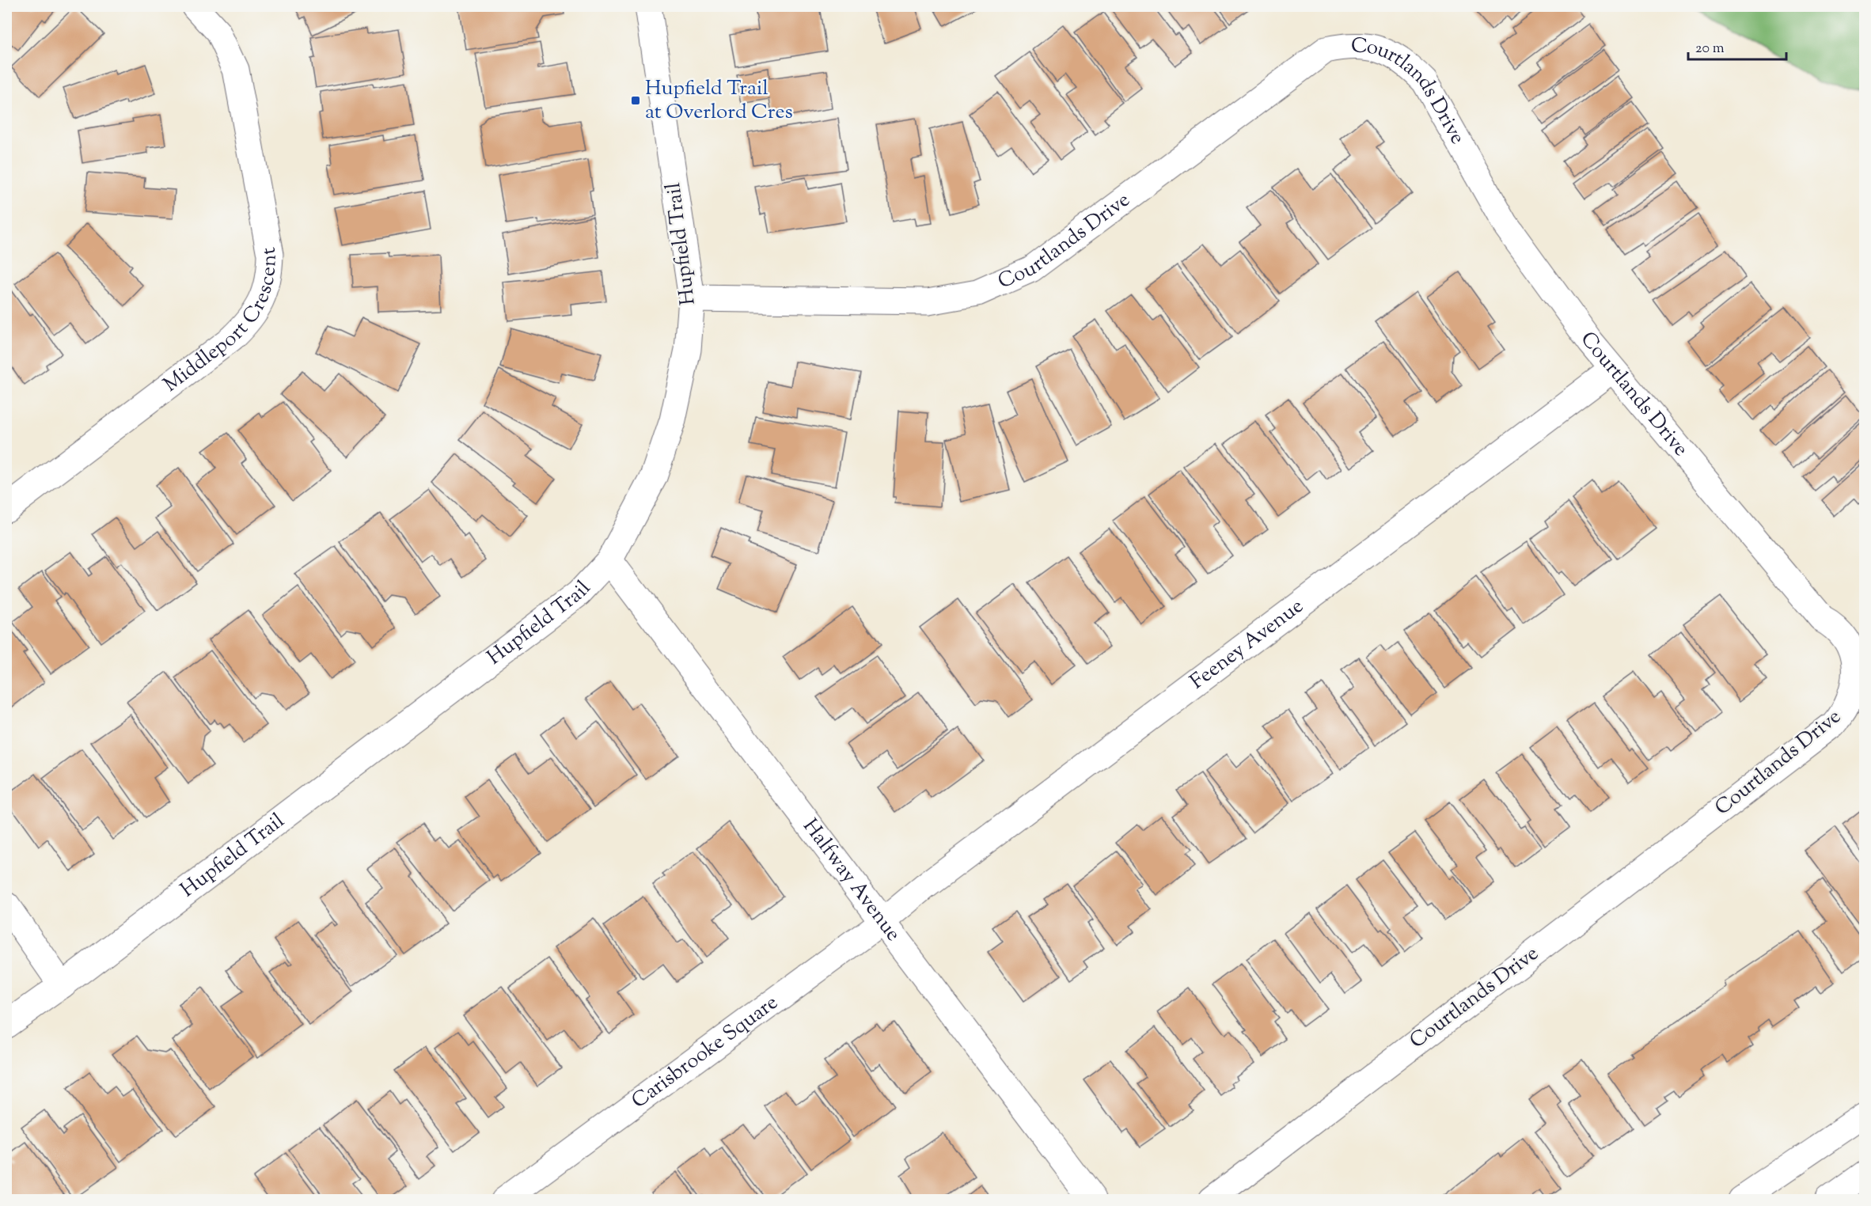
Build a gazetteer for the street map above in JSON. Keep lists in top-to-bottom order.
{
  "streets": {
    "street": [
      "Courtlands Drive",
      "Hupfield Trail",
      "Middleport Crescent",
      "Feeney Avenue",
      "Halfway Avenue",
      "Carisbrooke Square"
    ]
  },
  "crossings": [
    ["Courtlands Drive", "Hupfield Trail"],
    ["Courtlands Drive", "Feeney Avenue"],
    ["Hupfield Trail", "Halfway Avenue"],
    ["Feeney Avenue", "Halfway Avenue"],
    ["Feeney Avenue", "Carisbrooke Square"],
    ["Halfway Avenue", "Carisbrooke Square"]
  ],
  "places": {
    "transit": ["Hupfield Trail at Overlord Cres"]
  },
  "scale_bar": "20 m"
}
